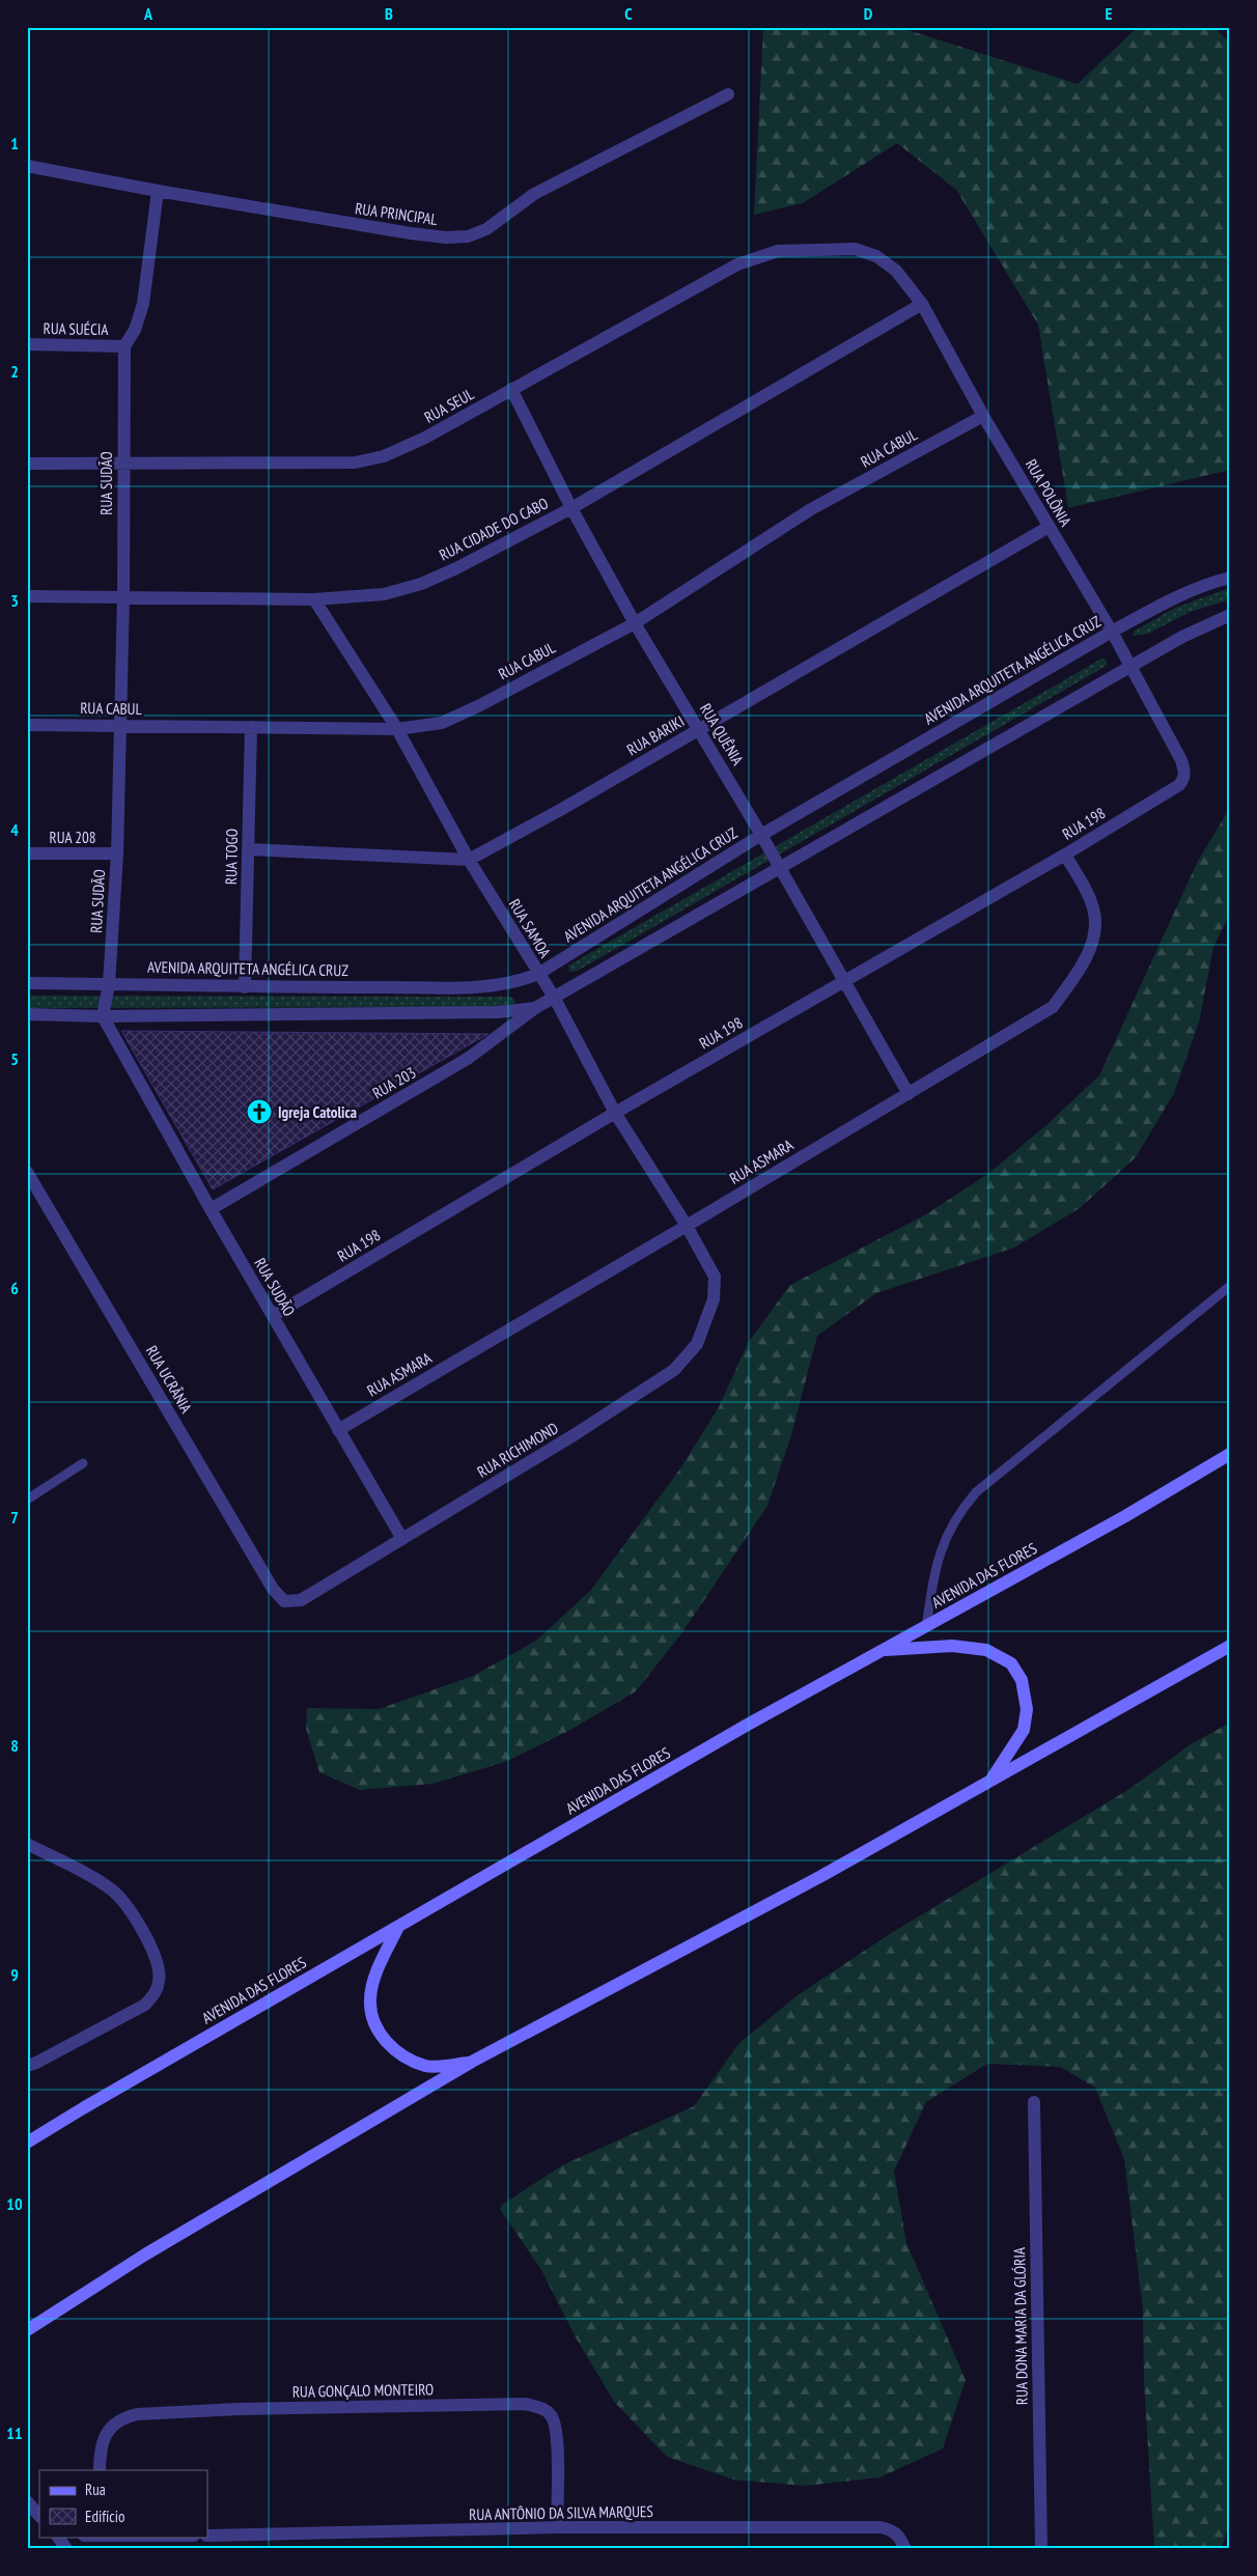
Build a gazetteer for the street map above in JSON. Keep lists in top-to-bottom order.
{
  "streets": {
    "main road": ["AVENIDA DAS FLORES"],
    "street": [
      "RUA PRINCIPAL",
      "RUA SUÉCIA",
      "RUA SEUL",
      "RUA CABUL",
      "RUA SUDÃO",
      "RUA POLÔNIA",
      "RUA CIDADE DO CABO",
      "AVENIDA ARQUITETA ANGÉLICA CRUZ",
      "RUA QUÊNIA",
      "RUA BARIKI",
      "RUA 198",
      "RUA 208",
      "RUA TOGO",
      "RUA SAMOA",
      "RUA 203",
      "RUA ASMARA",
      "RUA UCRÂNIA",
      "RUA RICHIMOND",
      "RUA DONA MARIA DA GLÓRIA",
      "RUA GONÇALO MONTEIRO",
      "RUA ANTÔNIO DA SILVA MARQUES"
    ]
  },
  "crossings": [
    ["RUA PRINCIPAL", "RUA SUDÃO"],
    ["RUA SUÉCIA", "RUA SUDÃO"],
    ["RUA SEUL", "RUA SUDÃO"],
    ["RUA SEUL", "RUA POLÔNIA"],
    ["RUA SEUL", "RUA QUÊNIA"],
    ["RUA CABUL", "RUA SUDÃO"],
    ["RUA CABUL", "RUA POLÔNIA"],
    ["RUA CABUL", "RUA QUÊNIA"],
    ["RUA CABUL", "RUA TOGO"],
    ["RUA CABUL", "RUA SAMOA"],
    ["RUA SUDÃO", "RUA CIDADE DO CABO"],
    ["RUA SUDÃO", "AVENIDA ARQUITETA ANGÉLICA CRUZ"],
    ["RUA SUDÃO", "RUA 198"],
    ["RUA SUDÃO", "RUA 208"],
    ["RUA SUDÃO", "RUA 203"],
    ["RUA SUDÃO", "RUA ASMARA"],
    ["RUA SUDÃO", "RUA RICHIMOND"],
    ["RUA POLÔNIA", "RUA CIDADE DO CABO"],
    ["RUA POLÔNIA", "AVENIDA ARQUITETA ANGÉLICA CRUZ"],
    ["RUA POLÔNIA", "RUA BARIKI"],
    ["RUA POLÔNIA", "RUA 198"],
    ["RUA CIDADE DO CABO", "RUA QUÊNIA"],
    ["RUA CIDADE DO CABO", "RUA SAMOA"],
    ["AVENIDA ARQUITETA ANGÉLICA CRUZ", "RUA QUÊNIA"],
    ["AVENIDA ARQUITETA ANGÉLICA CRUZ", "RUA TOGO"],
    ["AVENIDA ARQUITETA ANGÉLICA CRUZ", "RUA SAMOA"],
    ["RUA QUÊNIA", "RUA BARIKI"],
    ["RUA QUÊNIA", "RUA 198"],
    ["RUA QUÊNIA", "RUA ASMARA"],
    ["RUA BARIKI", "RUA SAMOA"],
    ["RUA 198", "RUA SAMOA"],
    ["RUA 198", "RUA ASMARA"],
    ["RUA SAMOA", "RUA ASMARA"],
    ["RUA SAMOA", "RUA RICHIMOND"],
    ["RUA UCRÂNIA", "RUA RICHIMOND"],
    ["RUA GONÇALO MONTEIRO", "RUA ANTÔNIO DA SILVA MARQUES"]
  ],
  "places": {
    "church": ["Igreja Catolica"]
  },
  "legend": ["Rua", "Edifício"],
  "grid": {
    "columns": [
      "A",
      "B",
      "C",
      "D",
      "E"
    ],
    "rows": [
      "1",
      "2",
      "3",
      "4",
      "5",
      "6",
      "7",
      "8",
      "9",
      "10",
      "11"
    ]
  }
}
